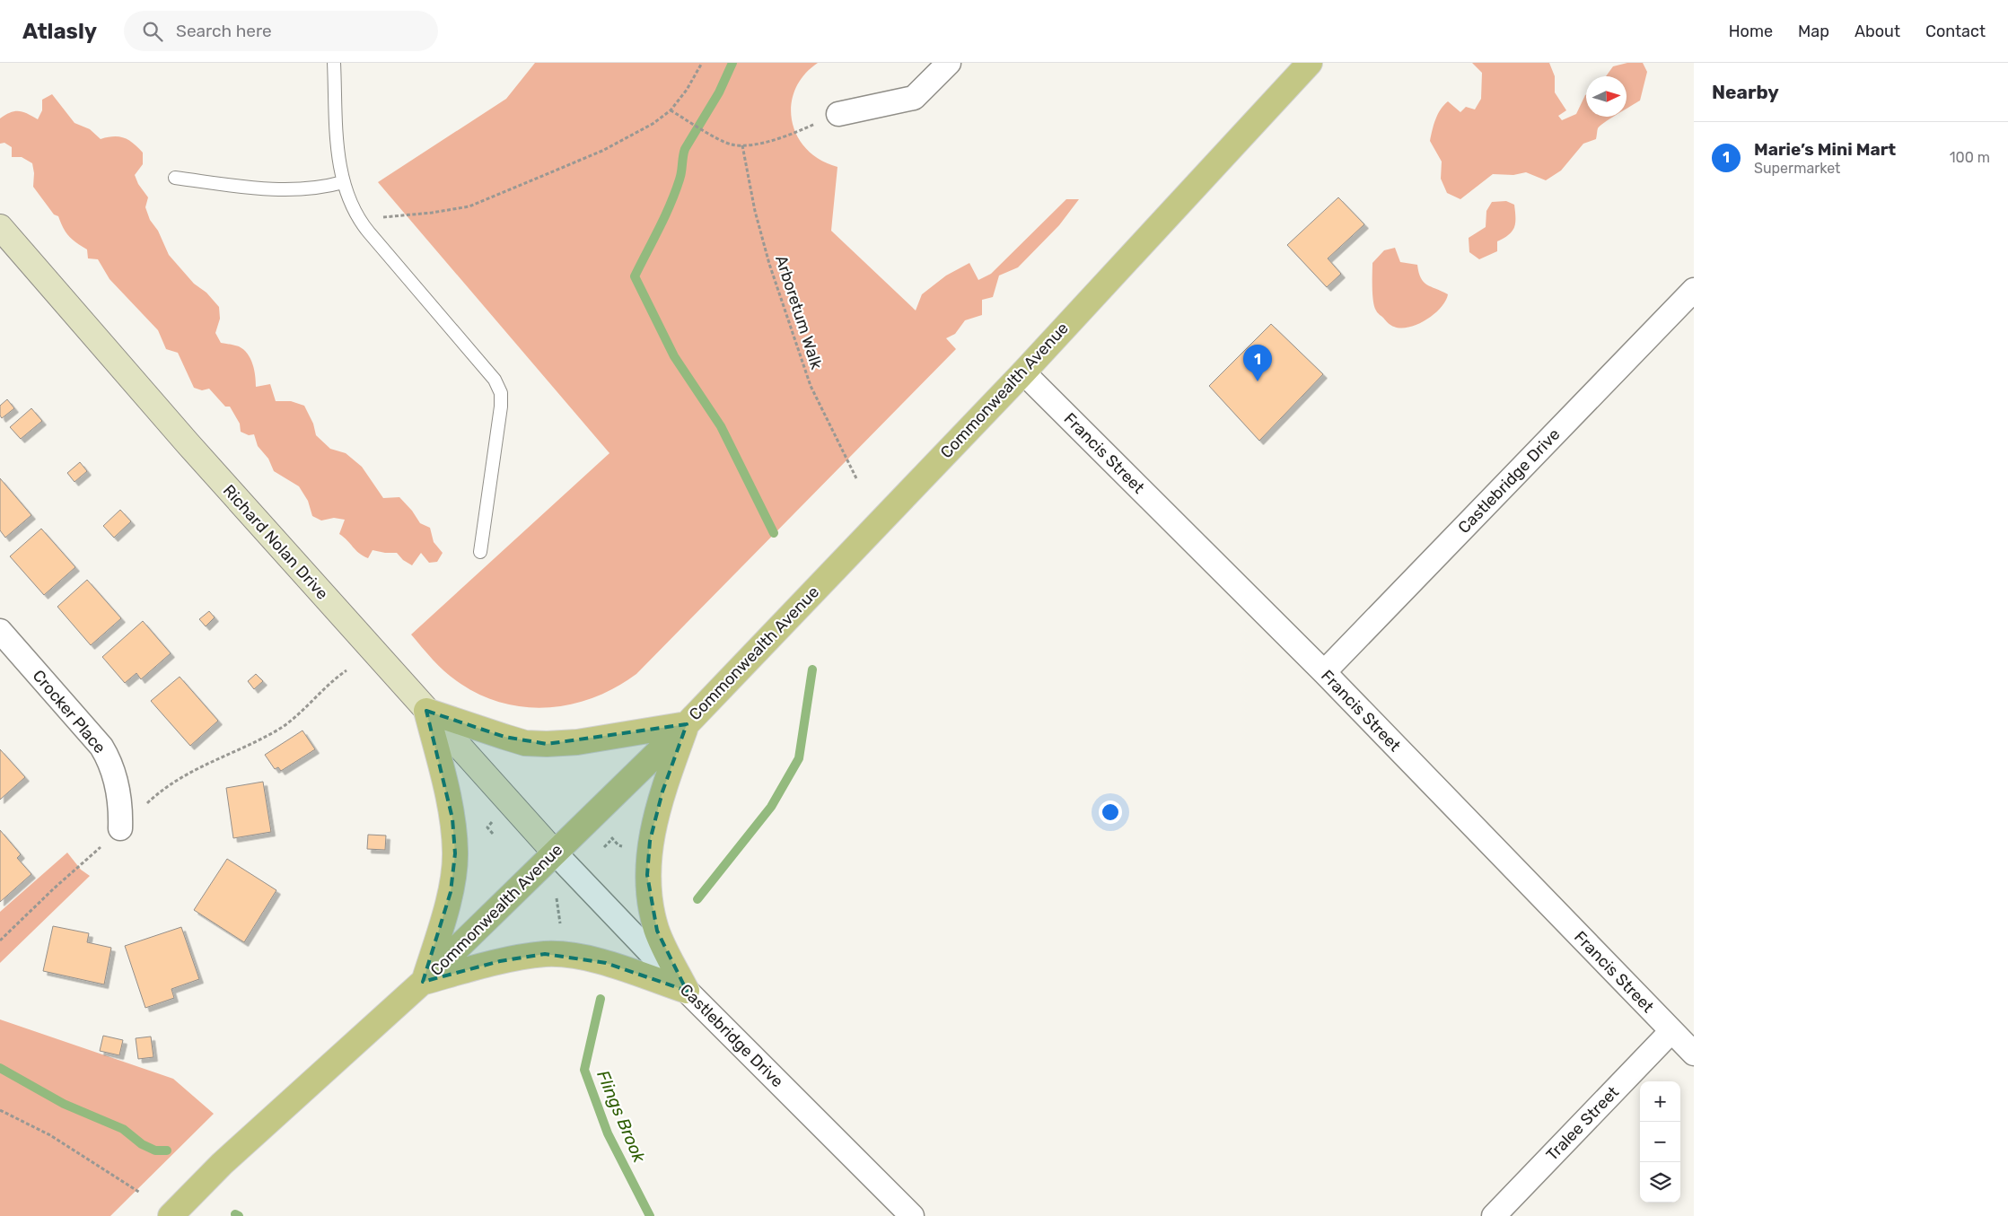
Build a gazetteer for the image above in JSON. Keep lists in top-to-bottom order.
{
  "streets": {
    "main road": ["Commonwealth Avenue", "Richard Nolan Drive"],
    "street": [
      "Francis Street",
      "Castlebridge Drive",
      "Crocker Place",
      "Tralee Street"
    ],
    "path": ["Arboretum Walk"]
  },
  "crossings": [
    ["Commonwealth Avenue", "Francis Street"],
    ["Commonwealth Avenue", "Castlebridge Drive"],
    ["Commonwealth Avenue", "Richard Nolan Drive"],
    ["Francis Street", "Castlebridge Drive"],
    ["Francis Street", "Tralee Street"],
    ["Castlebridge Drive", "Richard Nolan Drive"]
  ],
  "water": ["Flings Brook"],
  "north": "right",
  "page": {
    "header": "Atlasly",
    "search": "Search here",
    "nav": [
      "Home",
      "Map",
      "About",
      "Contact"
    ],
    "heading": "Nearby",
    "list": [
      {
        "mark": "1",
        "name": "Marie’s Mini Mart",
        "note": "Supermarket",
        "value": "100 m"
      }
    ],
    "pins": "1",
    "map_buttons": ["+", "−"]
  }
}
